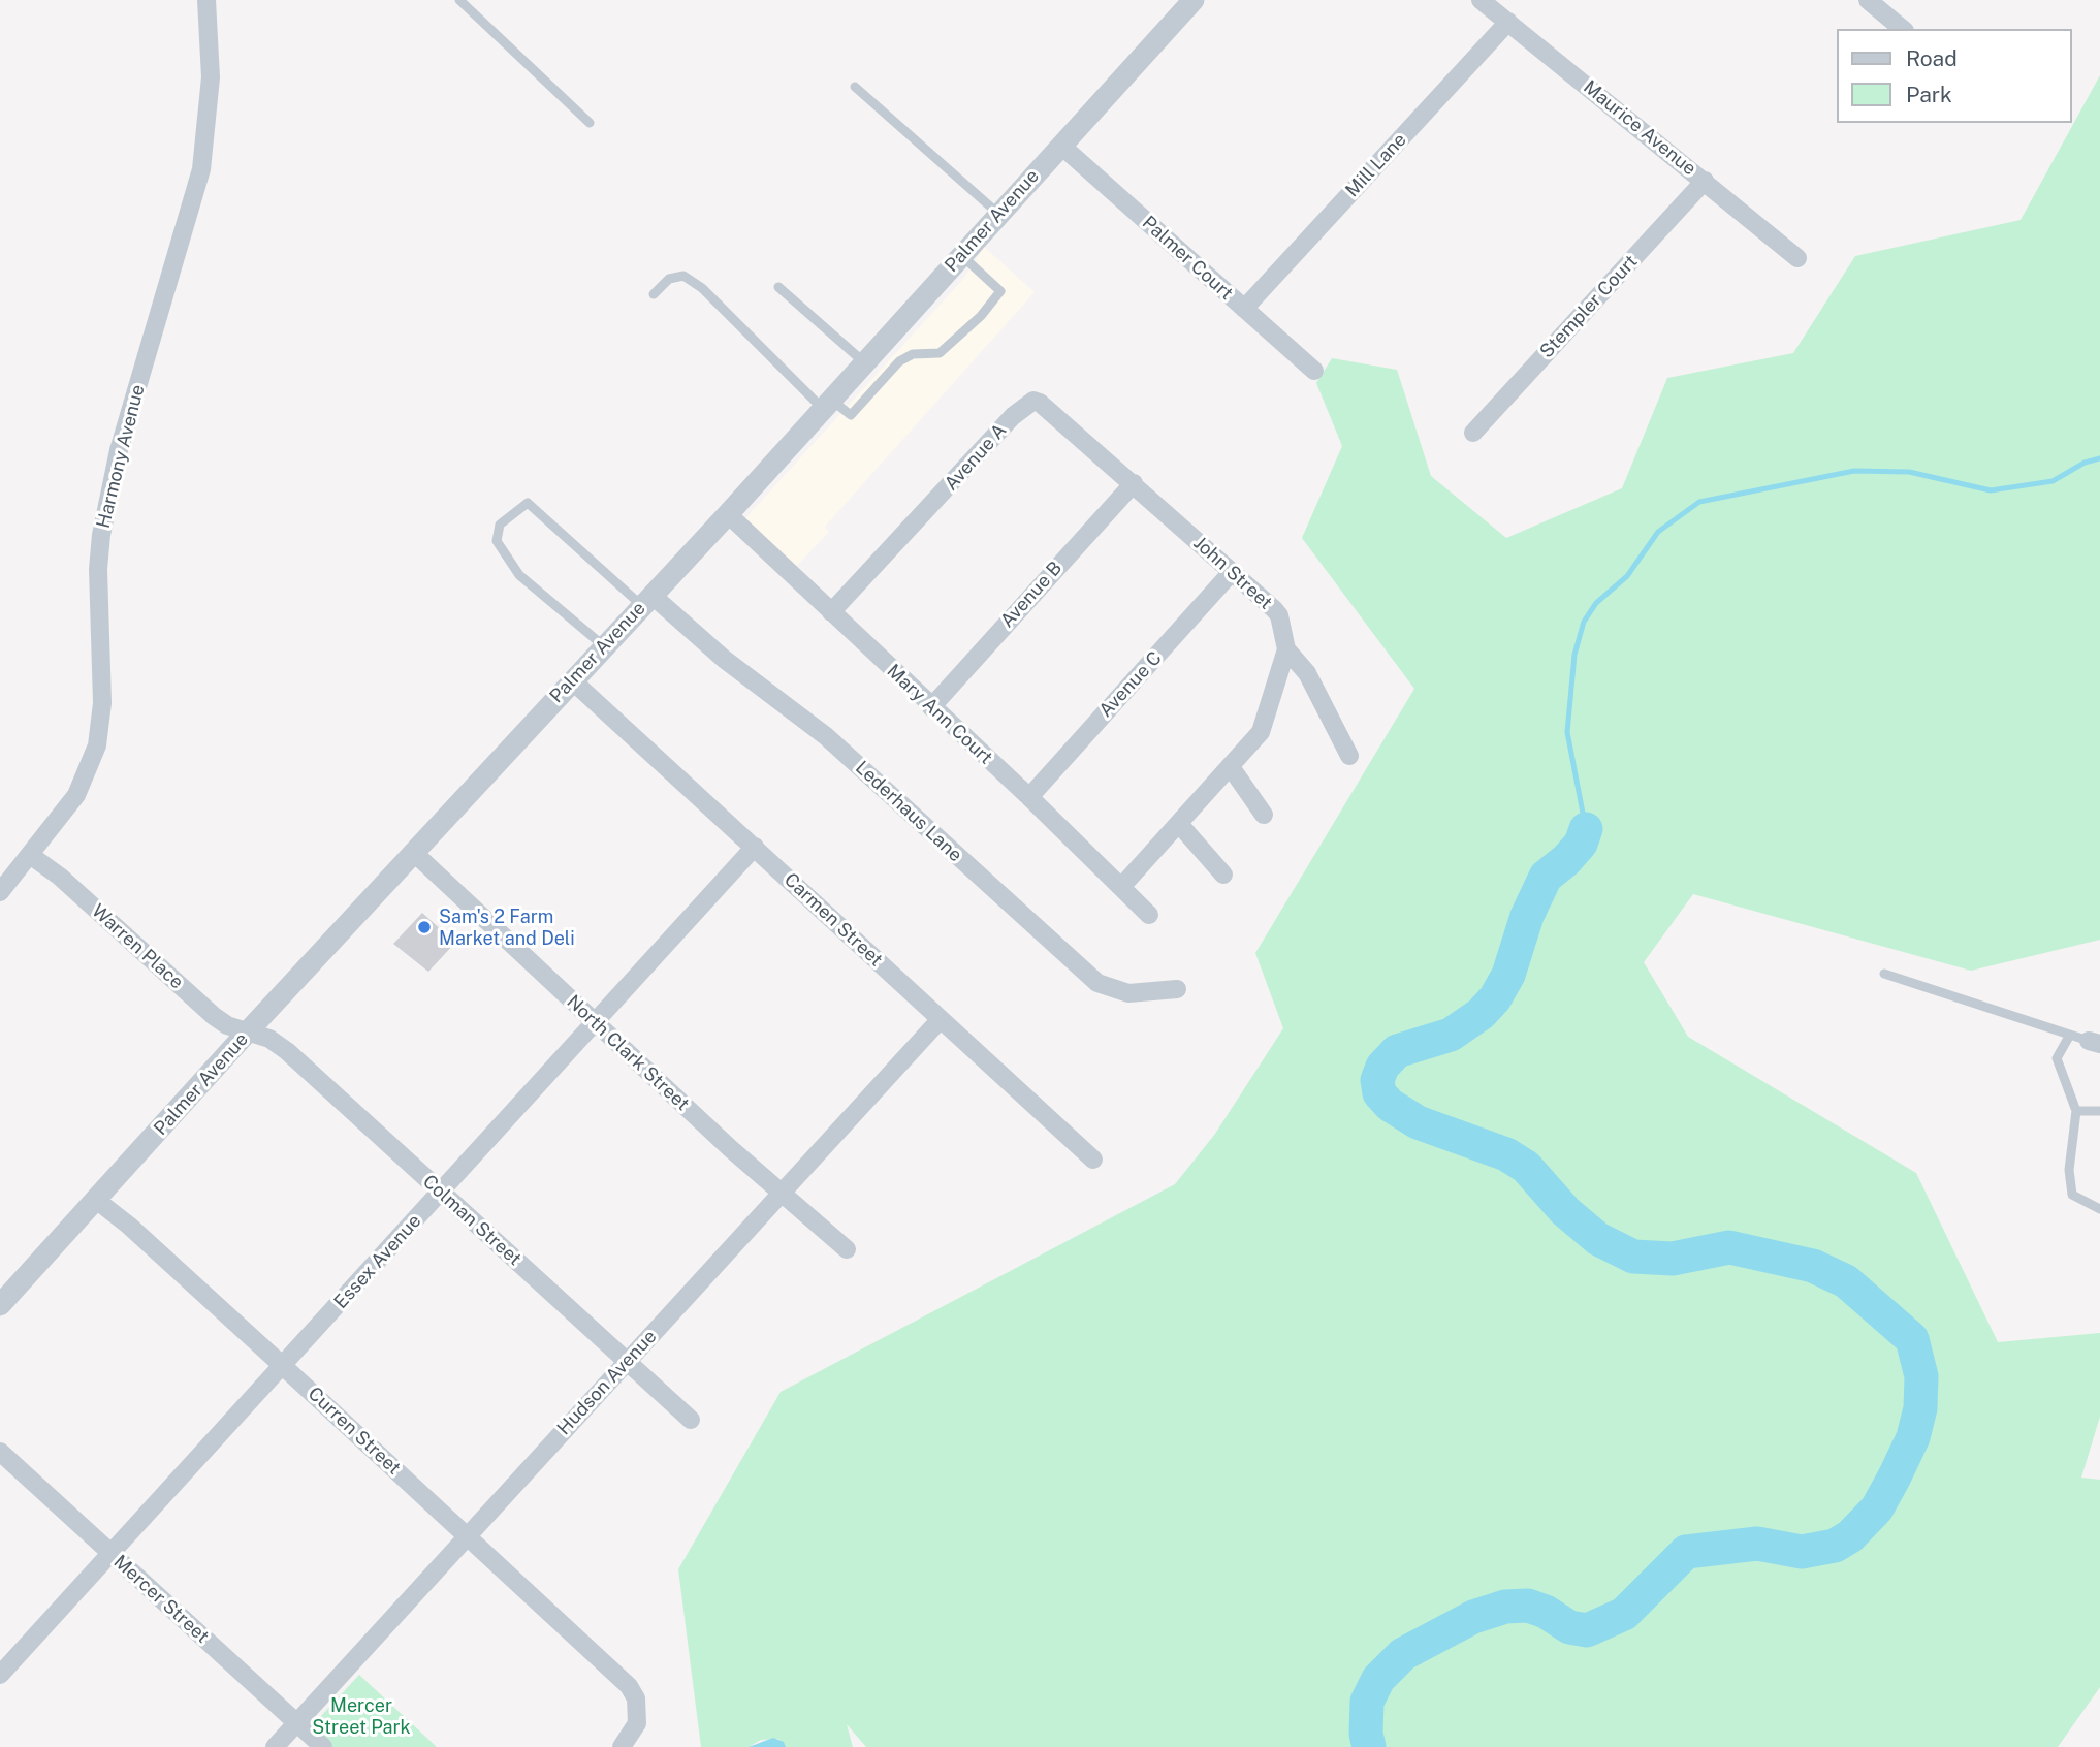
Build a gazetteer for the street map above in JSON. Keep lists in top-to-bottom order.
{
  "streets": {
    "street": [
      "Maurice Avenue",
      "Mill Lane",
      "Palmer Avenue",
      "Palmer Court",
      "Stempler Court",
      "Harmony Avenue",
      "Avenue A",
      "John Street",
      "Avenue B",
      "Avenue C",
      "Mary Ann Court",
      "Lederhaus Lane",
      "Carmen Street",
      "Warren Place",
      "North Clark Street",
      "Colman Street",
      "Essex Avenue",
      "Hudson Avenue",
      "Curren Street",
      "Mercer Street"
    ]
  },
  "crossings": [
    ["Maurice Avenue", "Mill Lane"],
    ["Maurice Avenue", "Stempler Court"],
    ["Mill Lane", "Palmer Court"],
    ["Palmer Avenue", "Palmer Court"],
    ["Palmer Avenue", "Mary Ann Court"],
    ["Palmer Avenue", "Lederhaus Lane"],
    ["Palmer Avenue", "Carmen Street"],
    ["Palmer Avenue", "Warren Place"],
    ["Palmer Avenue", "North Clark Street"],
    ["Palmer Avenue", "Colman Street"],
    ["Palmer Avenue", "Curren Street"],
    ["Harmony Avenue", "Warren Place"],
    ["Avenue A", "John Street"],
    ["Avenue A", "Avenue B"],
    ["Avenue A", "Mary Ann Court"],
    ["John Street", "Avenue B"],
    ["John Street", "Avenue C"],
    ["Avenue B", "Mary Ann Court"],
    ["Avenue C", "Mary Ann Court"],
    ["Carmen Street", "Essex Avenue"],
    ["Carmen Street", "Hudson Avenue"],
    ["Warren Place", "Colman Street"],
    ["North Clark Street", "Essex Avenue"],
    ["North Clark Street", "Hudson Avenue"],
    ["Colman Street", "Essex Avenue"],
    ["Colman Street", "Hudson Avenue"],
    ["Essex Avenue", "Curren Street"],
    ["Essex Avenue", "Mercer Street"],
    ["Hudson Avenue", "Curren Street"],
    ["Hudson Avenue", "Mercer Street"]
  ],
  "parks": ["Mercer Street Park"],
  "places": ["Sam's 2 Farm Market and Deli"],
  "legend": ["Road", "Park"]
}
